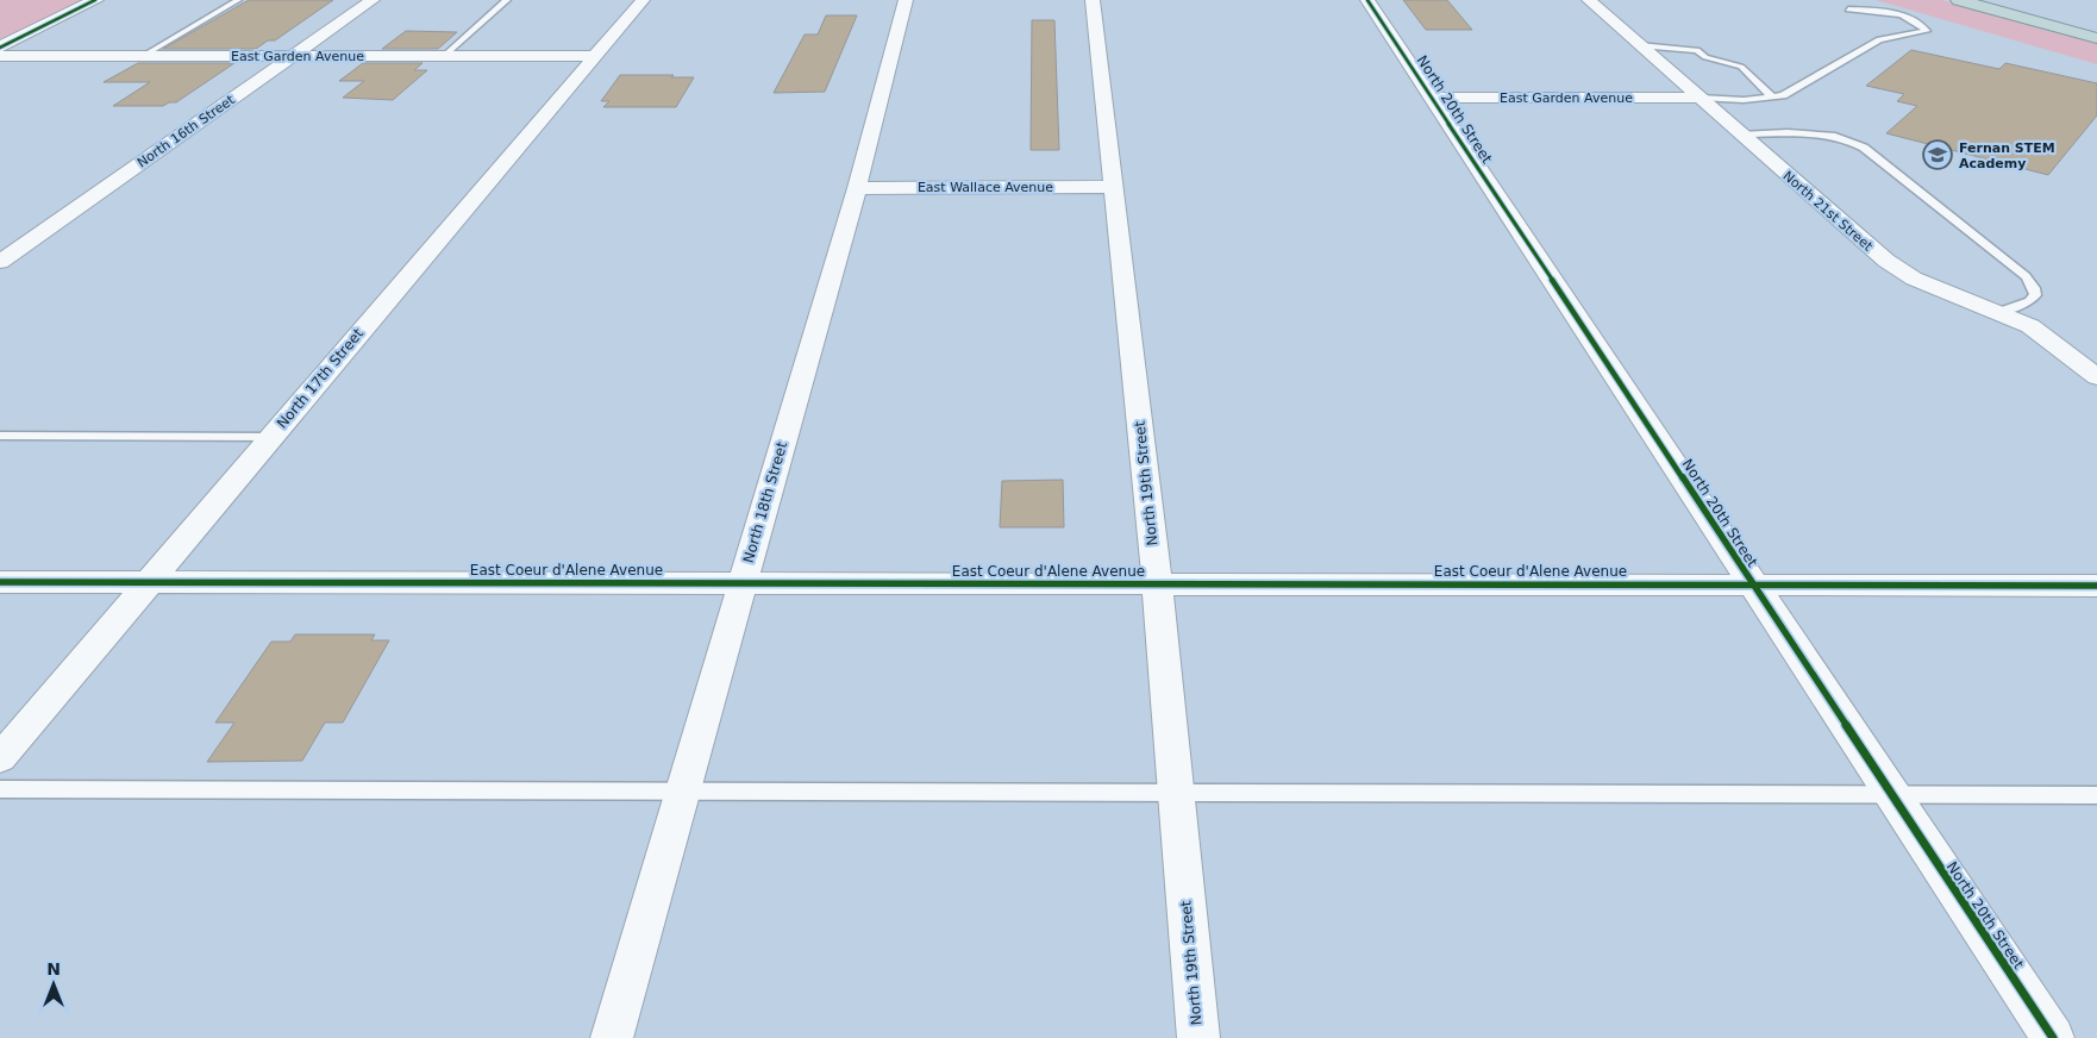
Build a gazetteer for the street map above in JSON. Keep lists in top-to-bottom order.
{
  "streets": {
    "street": [
      "East Garden Avenue",
      "North 20th Street",
      "North 16th Street",
      "East Wallace Avenue",
      "North 21st Street",
      "North 17th Street",
      "North 19th Street",
      "North 18th Street",
      "East Coeur d'Alene Avenue"
    ]
  },
  "crossings": [
    ["East Garden Avenue", "North 20th Street"],
    ["East Garden Avenue", "North 16th Street"],
    ["East Garden Avenue", "North 21st Street"],
    ["East Garden Avenue", "North 17th Street"],
    ["North 20th Street", "East Coeur d'Alene Avenue"],
    ["East Wallace Avenue", "North 19th Street"],
    ["East Wallace Avenue", "North 18th Street"],
    ["North 17th Street", "East Coeur d'Alene Avenue"],
    ["North 19th Street", "East Coeur d'Alene Avenue"],
    ["North 18th Street", "East Coeur d'Alene Avenue"]
  ],
  "places": {
    "school or university": ["Fernan STEM Academy"]
  },
  "north": "top"
}
